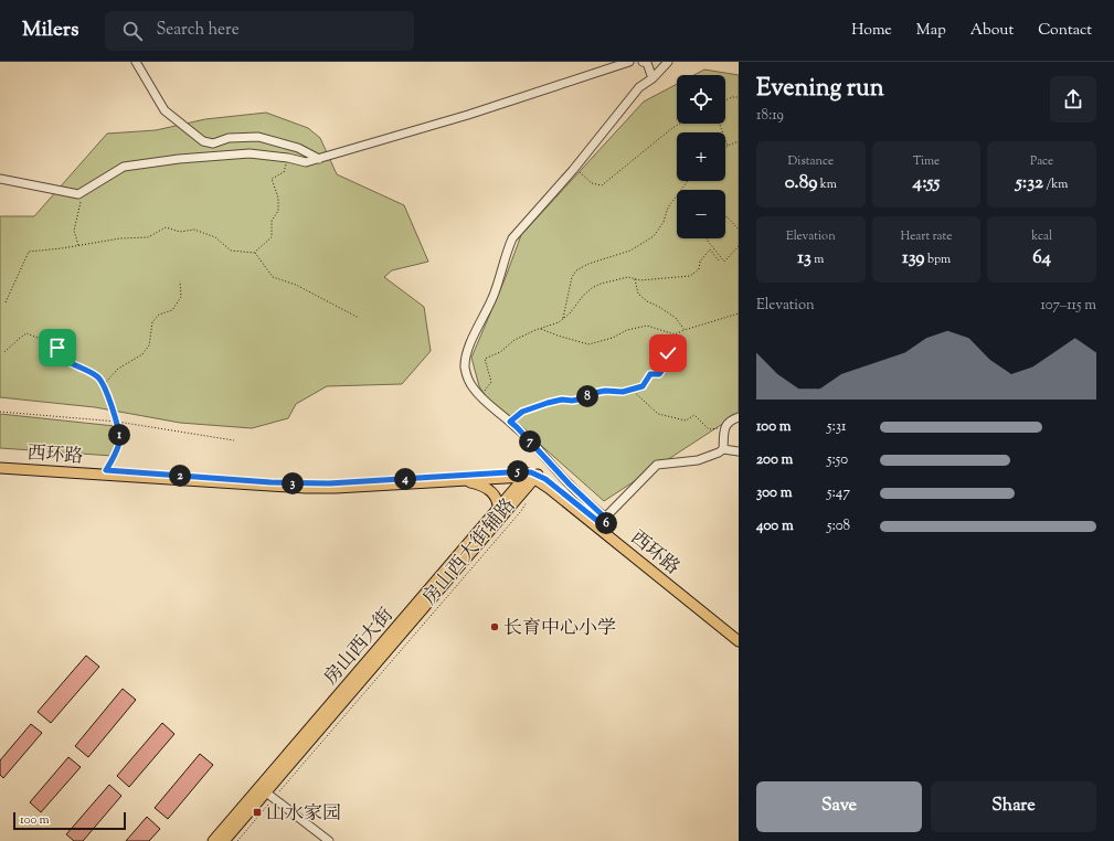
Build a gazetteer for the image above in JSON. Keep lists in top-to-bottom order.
{
  "streets": {
    "main road": ["西环路", "房山西大街"],
    "path": ["房山西大街辅路"]
  },
  "crossings": [
    ["西环路", "房山西大街"],
    ["房山西大街辅路", "房山西大街"]
  ],
  "places": {
    "other": ["长育中心小学"],
    "transit": ["山水家园"]
  },
  "scale_bar": "100 m",
  "page": {
    "header": "Milers",
    "search": "Search here",
    "nav": [
      "Home",
      "Map",
      "About",
      "Contact"
    ],
    "heading": ["Evening run", "18:19"],
    "map_buttons": ["+", "−"],
    "stats": [
      ["Distance", "0.89 km"],
      ["Time", "4:55"],
      ["Pace", "5:32 /km"],
      ["Elevation", "13 m"],
      ["Heart rate", "139 bpm"],
      ["kcal", "64"]
    ],
    "chart": ["Elevation", "107–115 m"],
    "pins": [
      "8",
      "1",
      "7",
      "5",
      "2",
      "4",
      "3",
      "6"
    ],
    "list": [
      {
        "name": "100 m",
        "note": "5:31"
      },
      {
        "name": "200 m",
        "note": "5:50"
      },
      {
        "name": "300 m",
        "note": "5:47"
      },
      {
        "name": "400 m",
        "note": "5:08"
      }
    ],
    "buttons": ["Save", "Share"],
    "scale": "100 m"
  }
}
